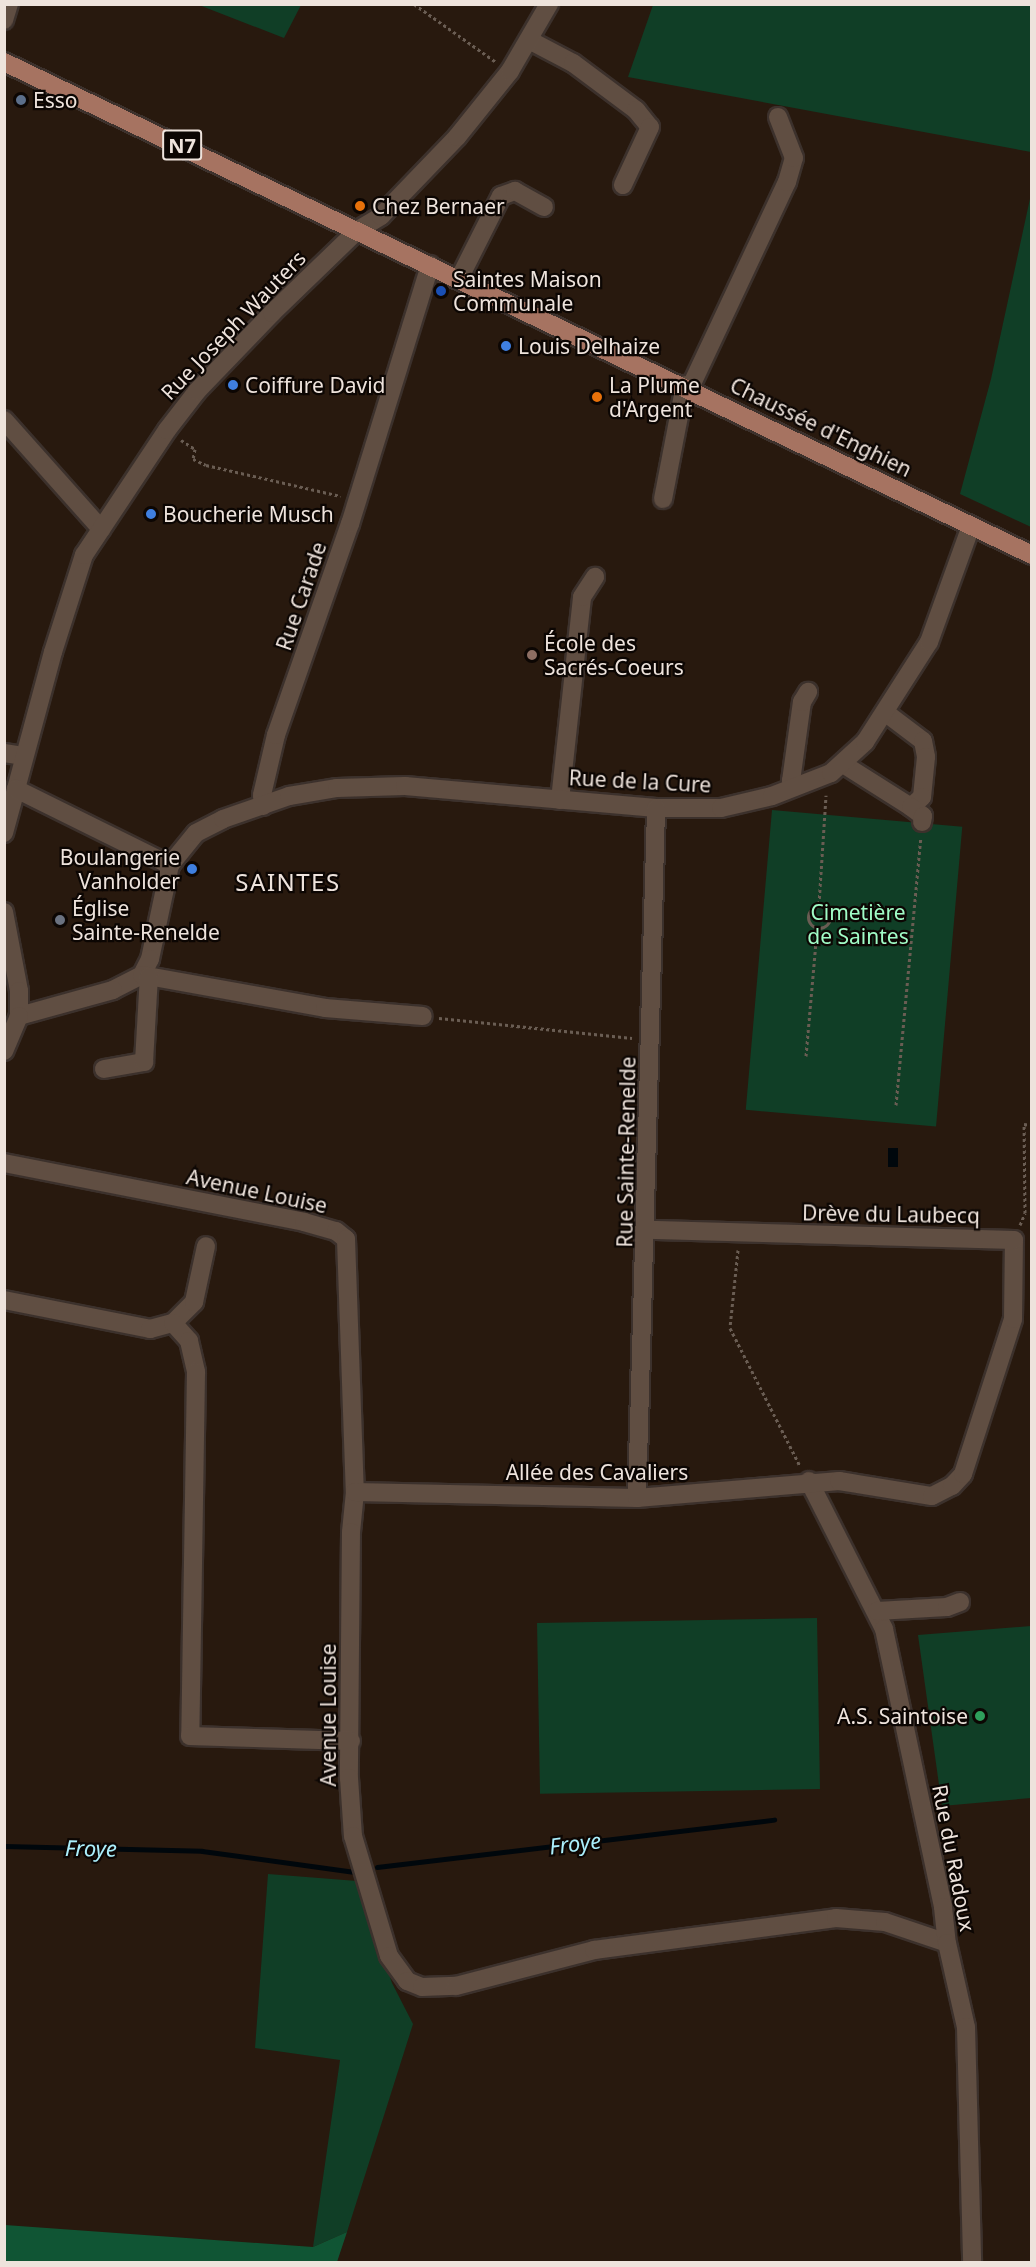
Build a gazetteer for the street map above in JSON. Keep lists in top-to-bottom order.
{
  "streets": {
    "main road": ["N7", "Chaussée d'Enghien"],
    "street": [
      "Rue Joseph Wauters",
      "Rue Carade",
      "Rue de la Cure",
      "Rue Sainte-Renelde",
      "Avenue Louise",
      "Drève du Laubecq",
      "Allée des Cavaliers",
      "Rue du Radoux"
    ]
  },
  "crossings": [
    ["Rue Joseph Wauters", "Chaussée d'Enghien"],
    ["Chaussée d'Enghien", "Rue Carade"],
    ["Chaussée d'Enghien", "Rue de la Cure"],
    ["Rue Carade", "Rue de la Cure"],
    ["Rue de la Cure", "Rue Sainte-Renelde"],
    ["Rue Sainte-Renelde", "Drève du Laubecq"],
    ["Rue Sainte-Renelde", "Allée des Cavaliers"],
    ["Avenue Louise", "Allée des Cavaliers"],
    ["Avenue Louise", "Rue du Radoux"],
    ["Drève du Laubecq", "Allée des Cavaliers"],
    ["Allée des Cavaliers", "Rue du Radoux"]
  ],
  "districts": ["SAINTES"],
  "water": ["Froye"],
  "parks": ["Cimetière de Saintes"],
  "places": [
    "Esso",
    "Chez Bernaer",
    "Saintes Maison Communale",
    "Louis Delhaize",
    "Coiffure David",
    "La Plume d'Argent",
    "Boucherie Musch",
    "École des Sacrés-Coeurs",
    "Boulangerie Vanholder",
    "Église Sainte-Renelde",
    "A.S. Saintoise"
  ]
}
